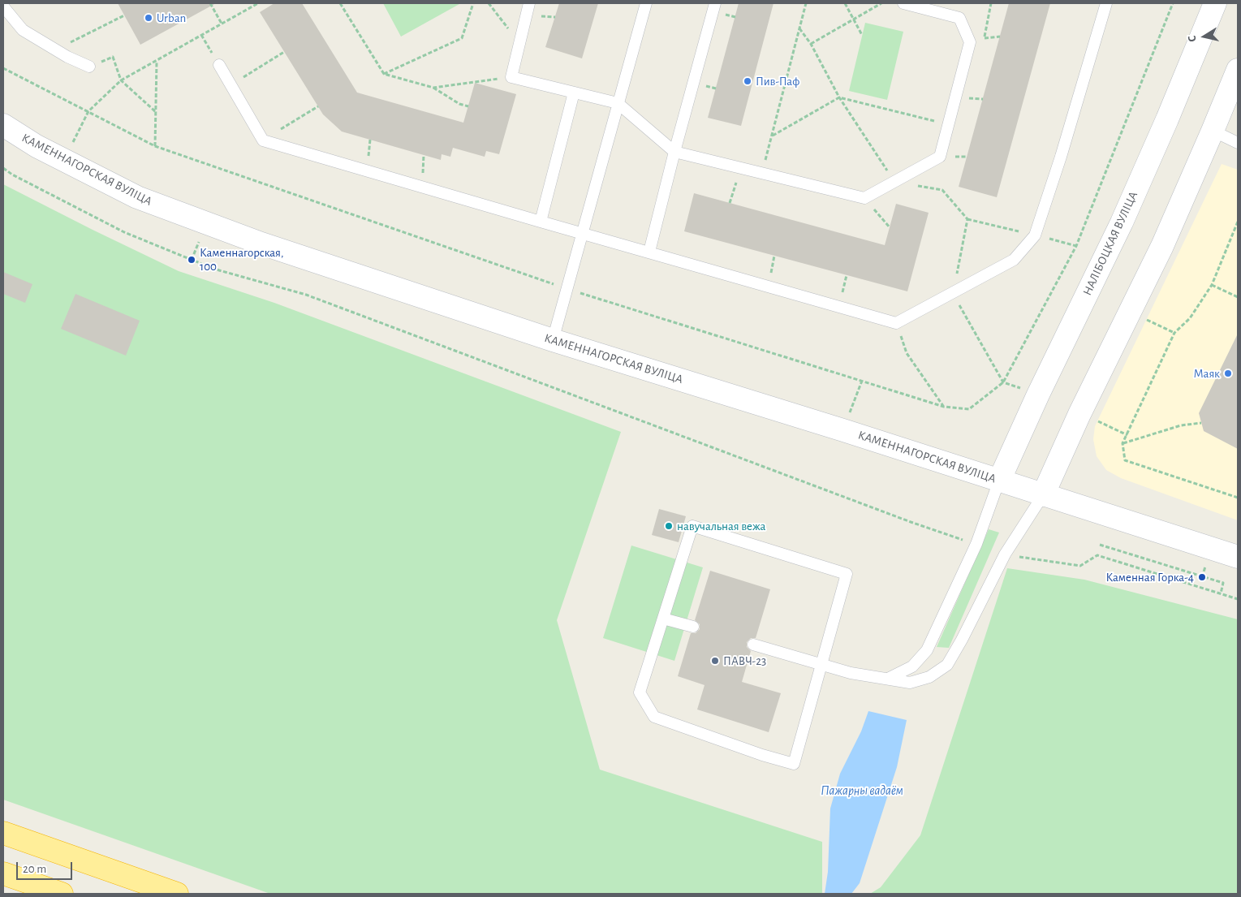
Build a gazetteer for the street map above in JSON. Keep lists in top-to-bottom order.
{
  "streets": {
    "main road": ["КАМЕННАГОРСКАЯ ВУЛІЦА", "НАЛІБОЦКАЯ ВУЛІЦА"]
  },
  "crossings": [
    ["КАМЕННАГОРСКАЯ ВУЛІЦА", "НАЛІБОЦКАЯ ВУЛІЦА"]
  ],
  "water": ["Пажарны вадаём"],
  "places": [
    "Urban",
    "Пив-Паф",
    "Каменнагорская, 100",
    "Маяк",
    "навучальная вежа",
    "Каменная Горка-4",
    "ПАВЧ-23"
  ],
  "scale_bar": "20 m",
  "north": "left"
}
